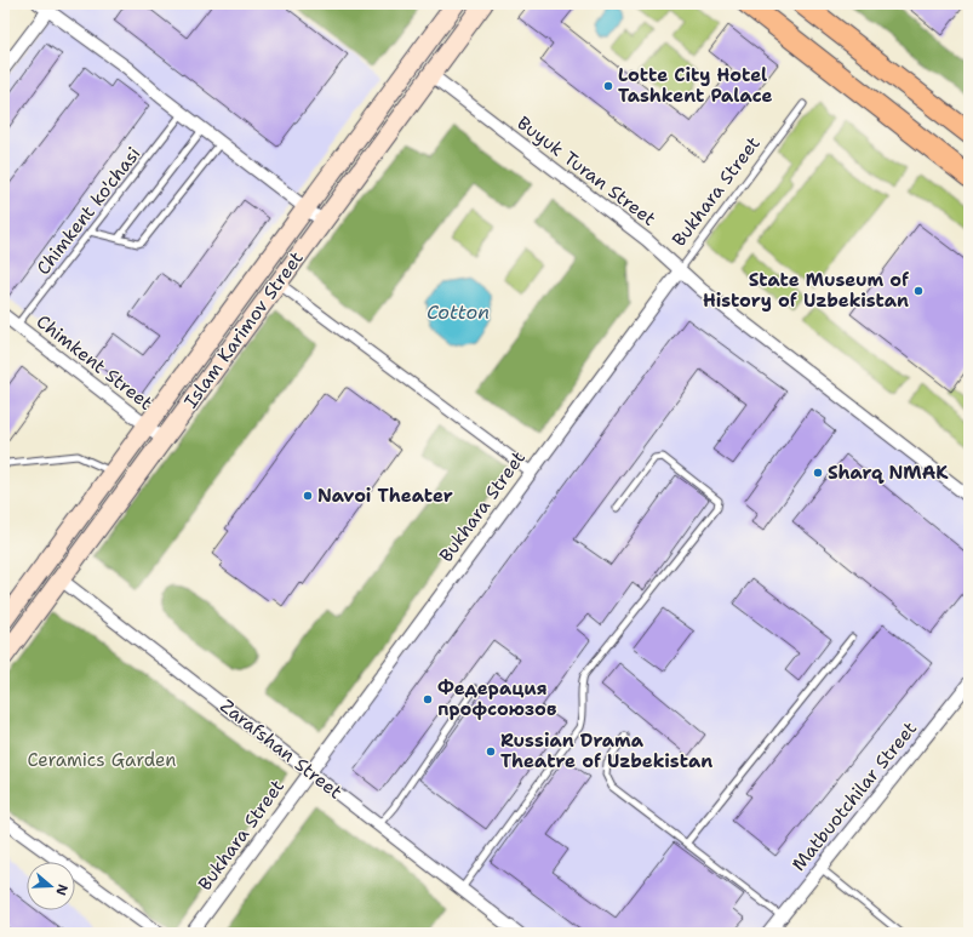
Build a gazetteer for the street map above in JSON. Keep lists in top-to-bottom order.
{
  "streets": {
    "main road": ["Islam Karimov Street", "Zarafshan Street"],
    "street": [
      "Buyuk Turan Street",
      "Bukhara Street",
      "Chimkent Street",
      "Matbuotchilar Street"
    ],
    "lane": ["Chimkent ko'chasi"]
  },
  "crossings": [
    ["Buyuk Turan Street", "Bukhara Street"],
    ["Buyuk Turan Street", "Islam Karimov Street"],
    ["Bukhara Street", "Zarafshan Street"],
    ["Chimkent ko'chasi", "Chimkent Street"],
    ["Islam Karimov Street", "Chimkent Street"],
    ["Islam Karimov Street", "Zarafshan Street"]
  ],
  "water": ["Cotton"],
  "parks": ["Ceramics Garden"],
  "places": [
    "Lotte City Hotel Tashkent Palace",
    "State Museum of History of Uzbekistan",
    "Sharq NMAK",
    "Navoi Theater",
    "Федерация профсоюзов",
    "Russian Drama Theatre of Uzbekistan"
  ],
  "north": "right"
}
